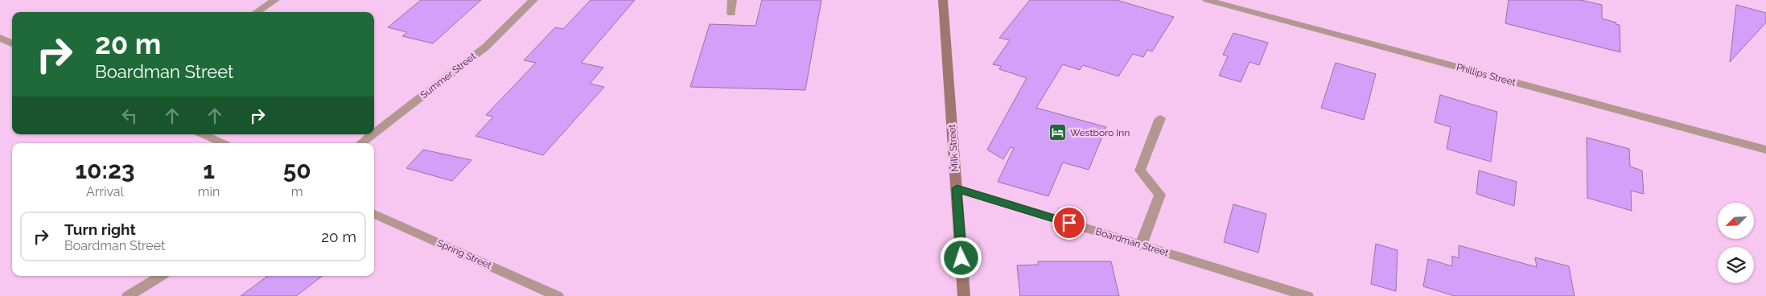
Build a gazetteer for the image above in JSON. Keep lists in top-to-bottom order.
{
  "streets": {
    "main road": ["Milk Street"],
    "street": [
      "Phillips Street",
      "Summer Street",
      "Boardman Street",
      "Spring Street"
    ]
  },
  "crossings": [
    ["Milk Street", "Boardman Street"]
  ],
  "places": {
    "hotel": ["Westboro Inn"]
  },
  "north": "bottom left",
  "page": {
    "turn": ["20 m", "Boardman Street"],
    "eta": [
      "10:23",
      "Arrival",
      "1",
      "min",
      "50",
      "m"
    ],
    "list": [
      {
        "name": "Turn right",
        "note": "Boardman Street",
        "value": "20 m"
      }
    ]
  }
}
